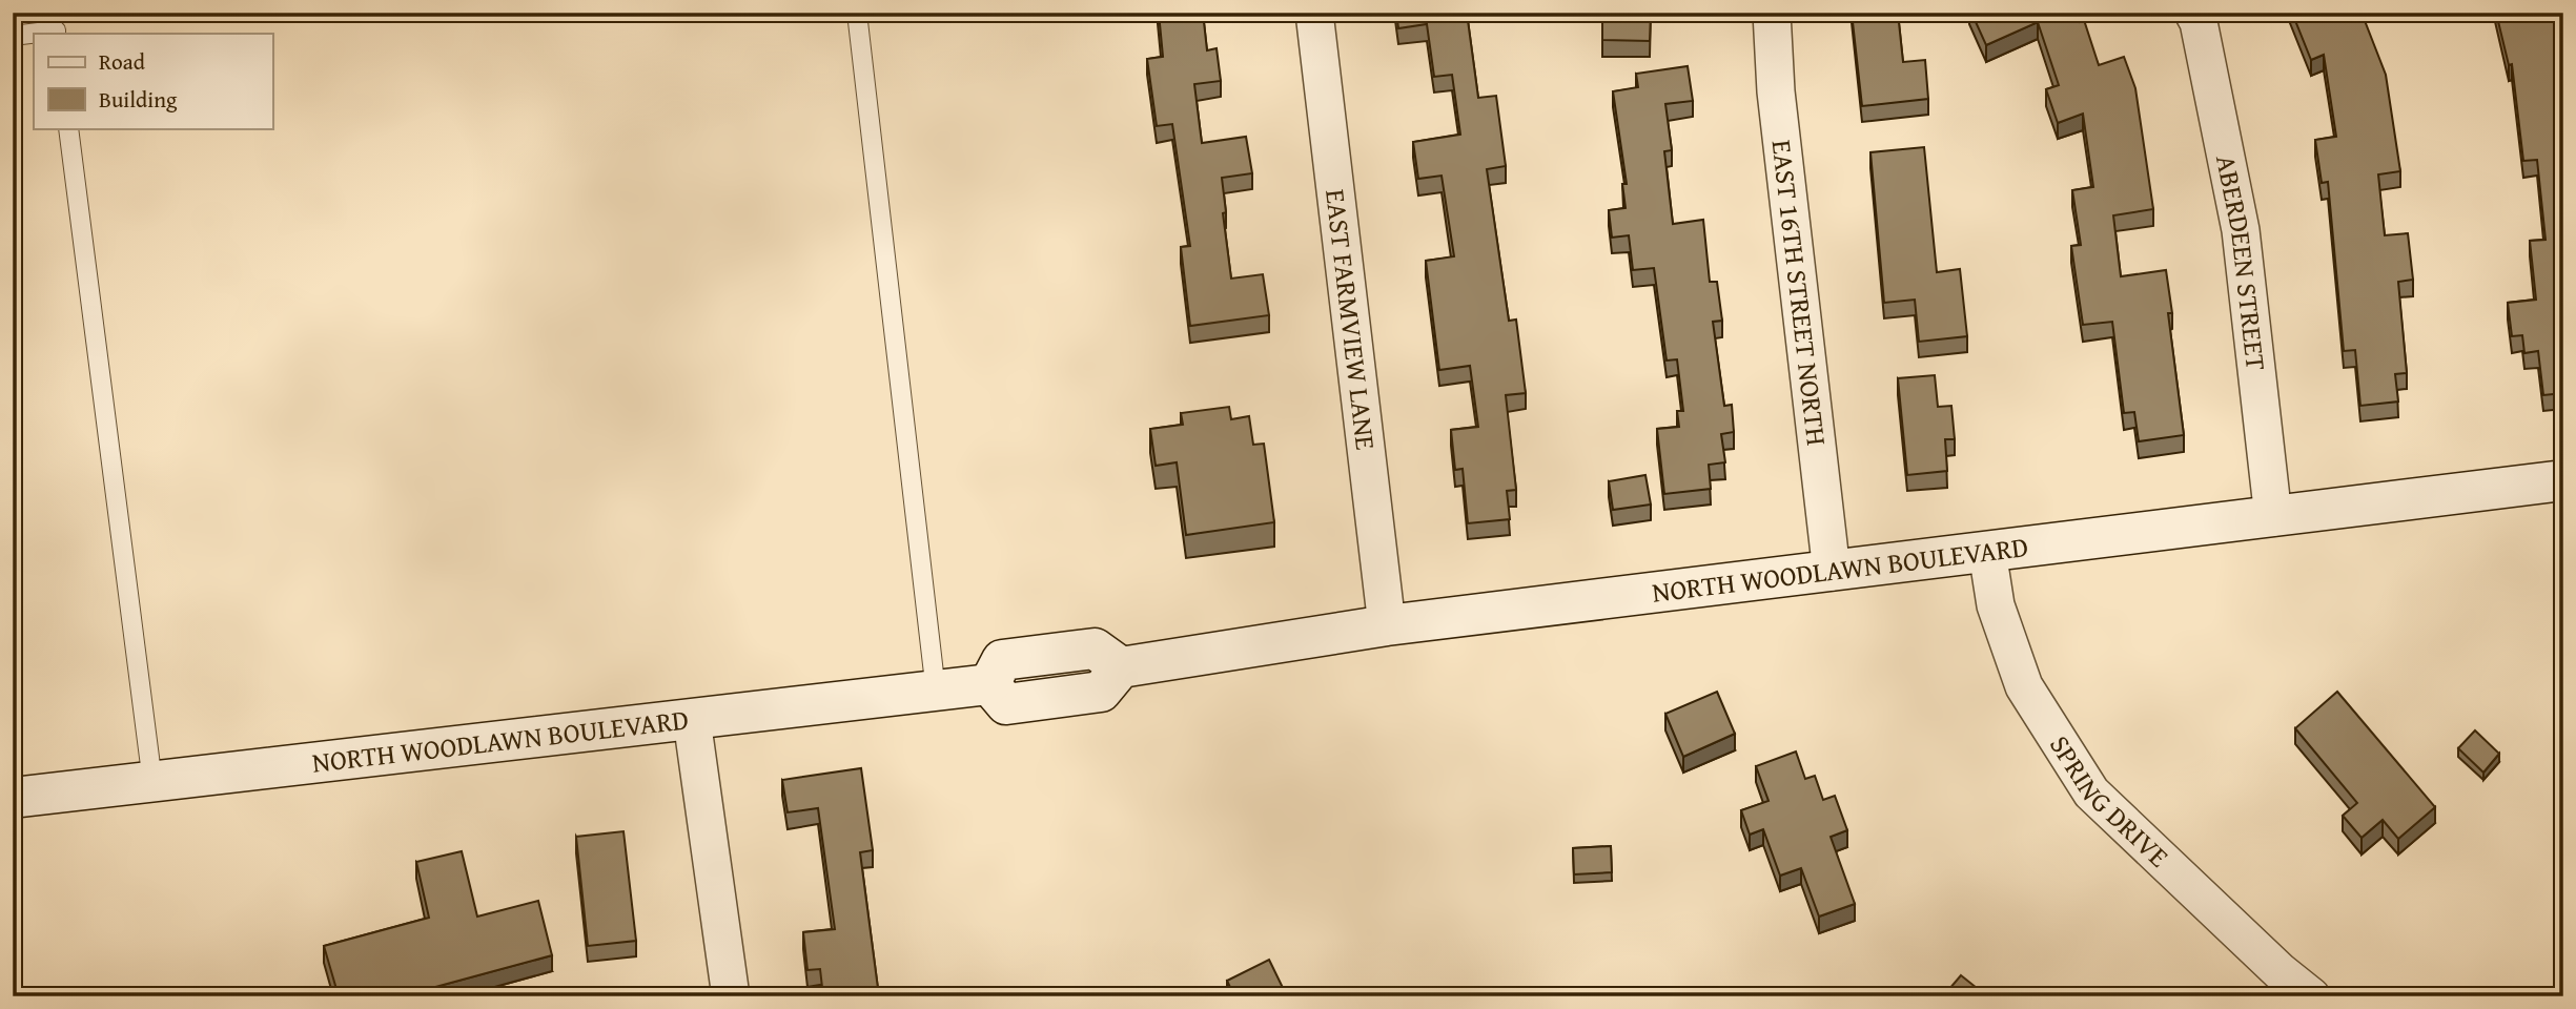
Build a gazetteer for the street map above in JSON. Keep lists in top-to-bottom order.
{
  "streets": {
    "main road": ["NORTH WOODLAWN BOULEVARD"],
    "street": [
      "ABERDEEN STREET",
      "EAST 16TH STREET NORTH",
      "EAST FARMVIEW LANE",
      "SPRING DRIVE"
    ]
  },
  "crossings": [
    ["ABERDEEN STREET", "NORTH WOODLAWN BOULEVARD"],
    ["EAST 16TH STREET NORTH", "NORTH WOODLAWN BOULEVARD"],
    ["EAST FARMVIEW LANE", "NORTH WOODLAWN BOULEVARD"],
    ["NORTH WOODLAWN BOULEVARD", "SPRING DRIVE"]
  ],
  "legend": ["Road", "Building"]
}
